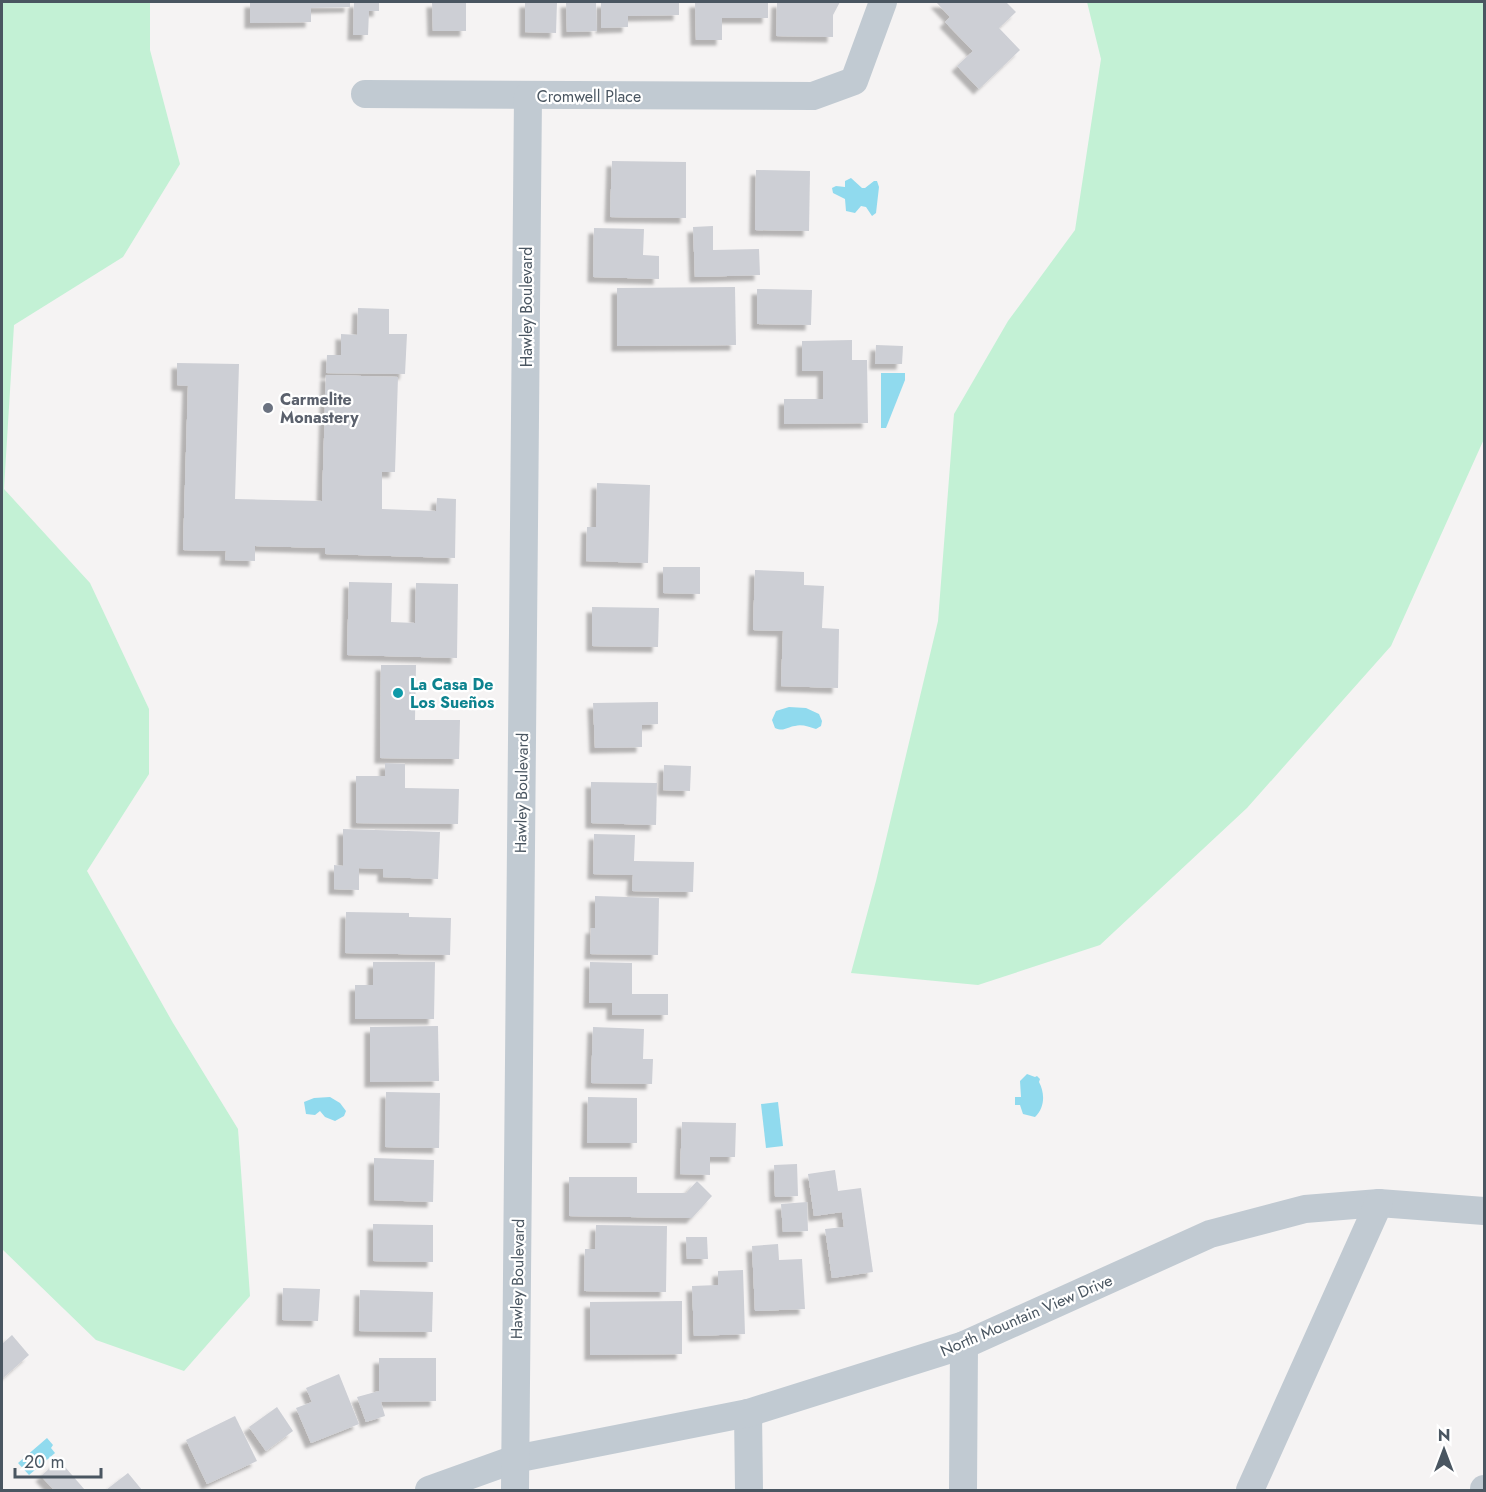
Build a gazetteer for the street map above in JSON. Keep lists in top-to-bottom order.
{
  "streets": {
    "street": ["Cromwell Place", "Hawley Boulevard", "North Mountain View Drive"]
  },
  "crossings": [
    ["Cromwell Place", "Hawley Boulevard"],
    ["Hawley Boulevard", "North Mountain View Drive"]
  ],
  "places": ["Carmelite Monastery", "La Casa De Los Sueños"],
  "scale_bar": "20 m",
  "north": "top"
}
